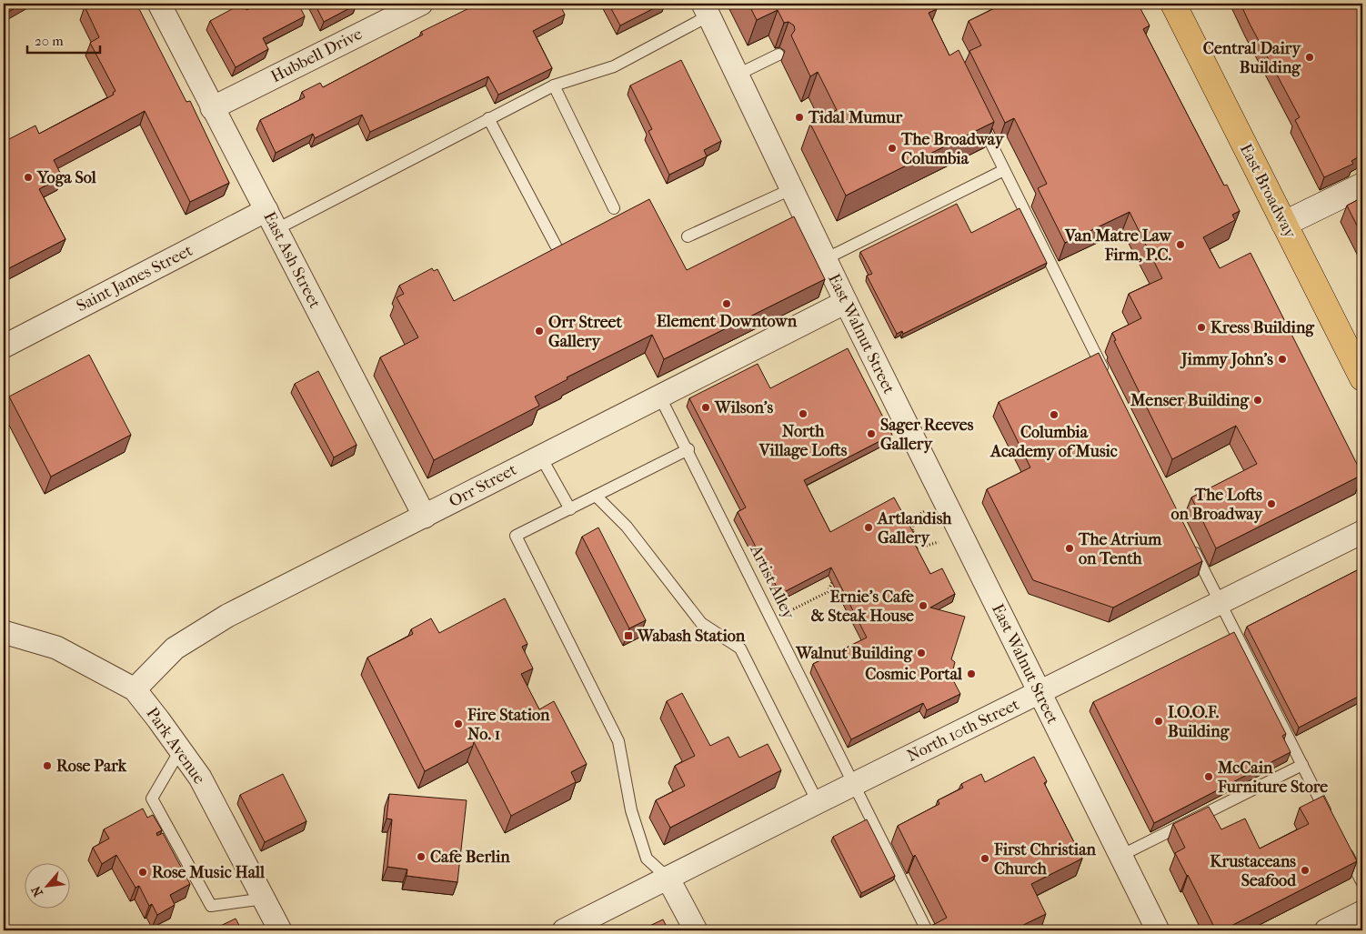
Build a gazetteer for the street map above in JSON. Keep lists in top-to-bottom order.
{
  "streets": {
    "main road": ["East Broadway"],
    "street": [
      "Hubbell Drive",
      "East Ash Street",
      "Saint James Street",
      "East Walnut Street",
      "Orr Street",
      "North 10th Street",
      "Park Avenue"
    ],
    "lane": ["Artist Alley"]
  },
  "crossings": [
    ["Hubbell Drive", "East Ash Street"],
    ["East Ash Street", "Saint James Street"],
    ["East Ash Street", "Orr Street"],
    ["East Walnut Street", "Orr Street"],
    ["East Walnut Street", "North 10th Street"],
    ["Orr Street", "Artist Alley"],
    ["Orr Street", "Park Avenue"],
    ["Artist Alley", "North 10th Street"]
  ],
  "places": {
    "other": [
      "Central Dairy Building",
      "Tidal Mumur",
      "The Broadway Columbia",
      "Yoga Sol",
      "Van Matre Law Firm, P.C.",
      "Element Downtown",
      "Kress Building",
      "Orr Street Gallery",
      "Jimmy John's",
      "Menser Building",
      "Wilson's",
      "North Village Lofts",
      "Columbia Academy of Music",
      "Sager Reeves Gallery",
      "The Lofts on Broadway",
      "Artlandish Gallery",
      "The Atrium on Tenth",
      "Ernie's Cafe & Steak House",
      "Walnut Building",
      "Cosmic Portal",
      "I.O.O.F. Building",
      "Fire Station No. 1",
      "Rose Park",
      "McCain Furniture Store",
      "Cafe Berlin",
      "First Christian Church",
      "Krustaceans Seafood",
      "Rose Music Hall"
    ],
    "transit": ["Wabash Station"]
  },
  "scale_bar": "20 m",
  "north": "bottom left"
}
